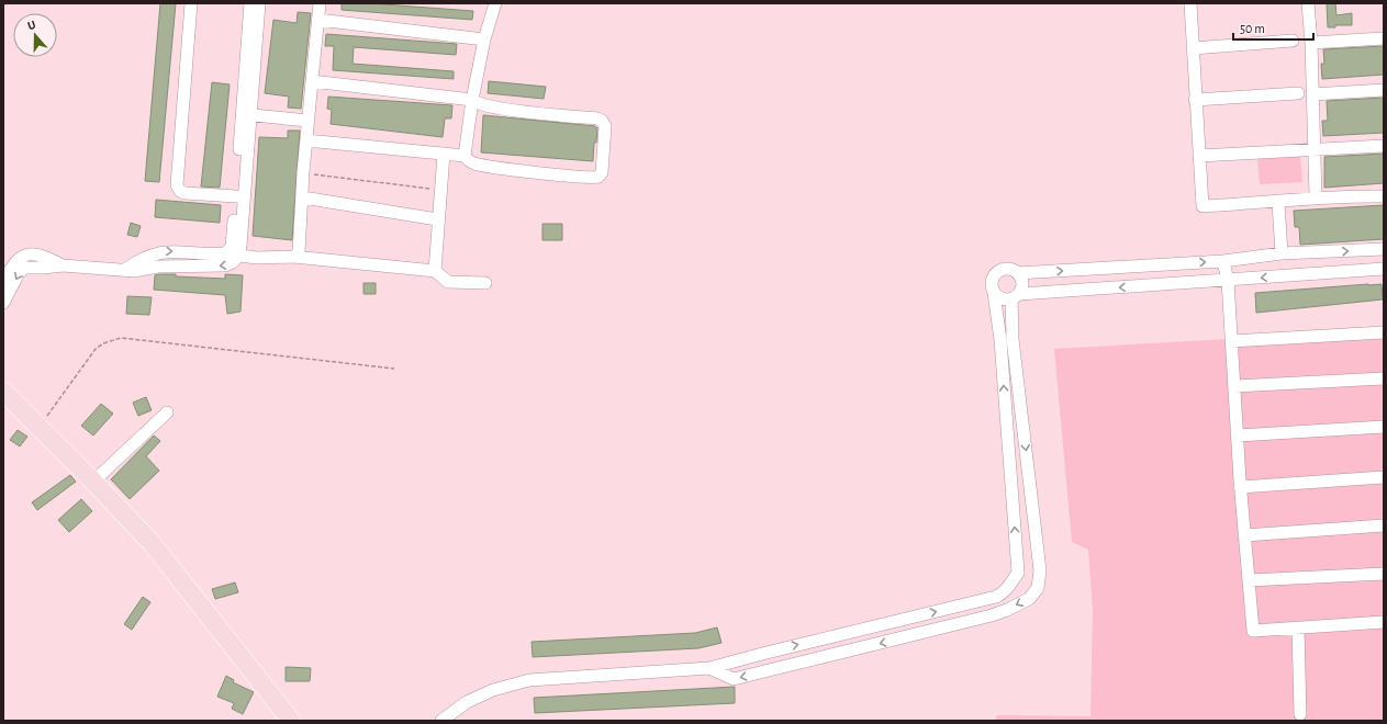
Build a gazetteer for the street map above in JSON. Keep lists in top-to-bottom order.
{
  "scale_bar": "50 m",
  "north": "top"
}
